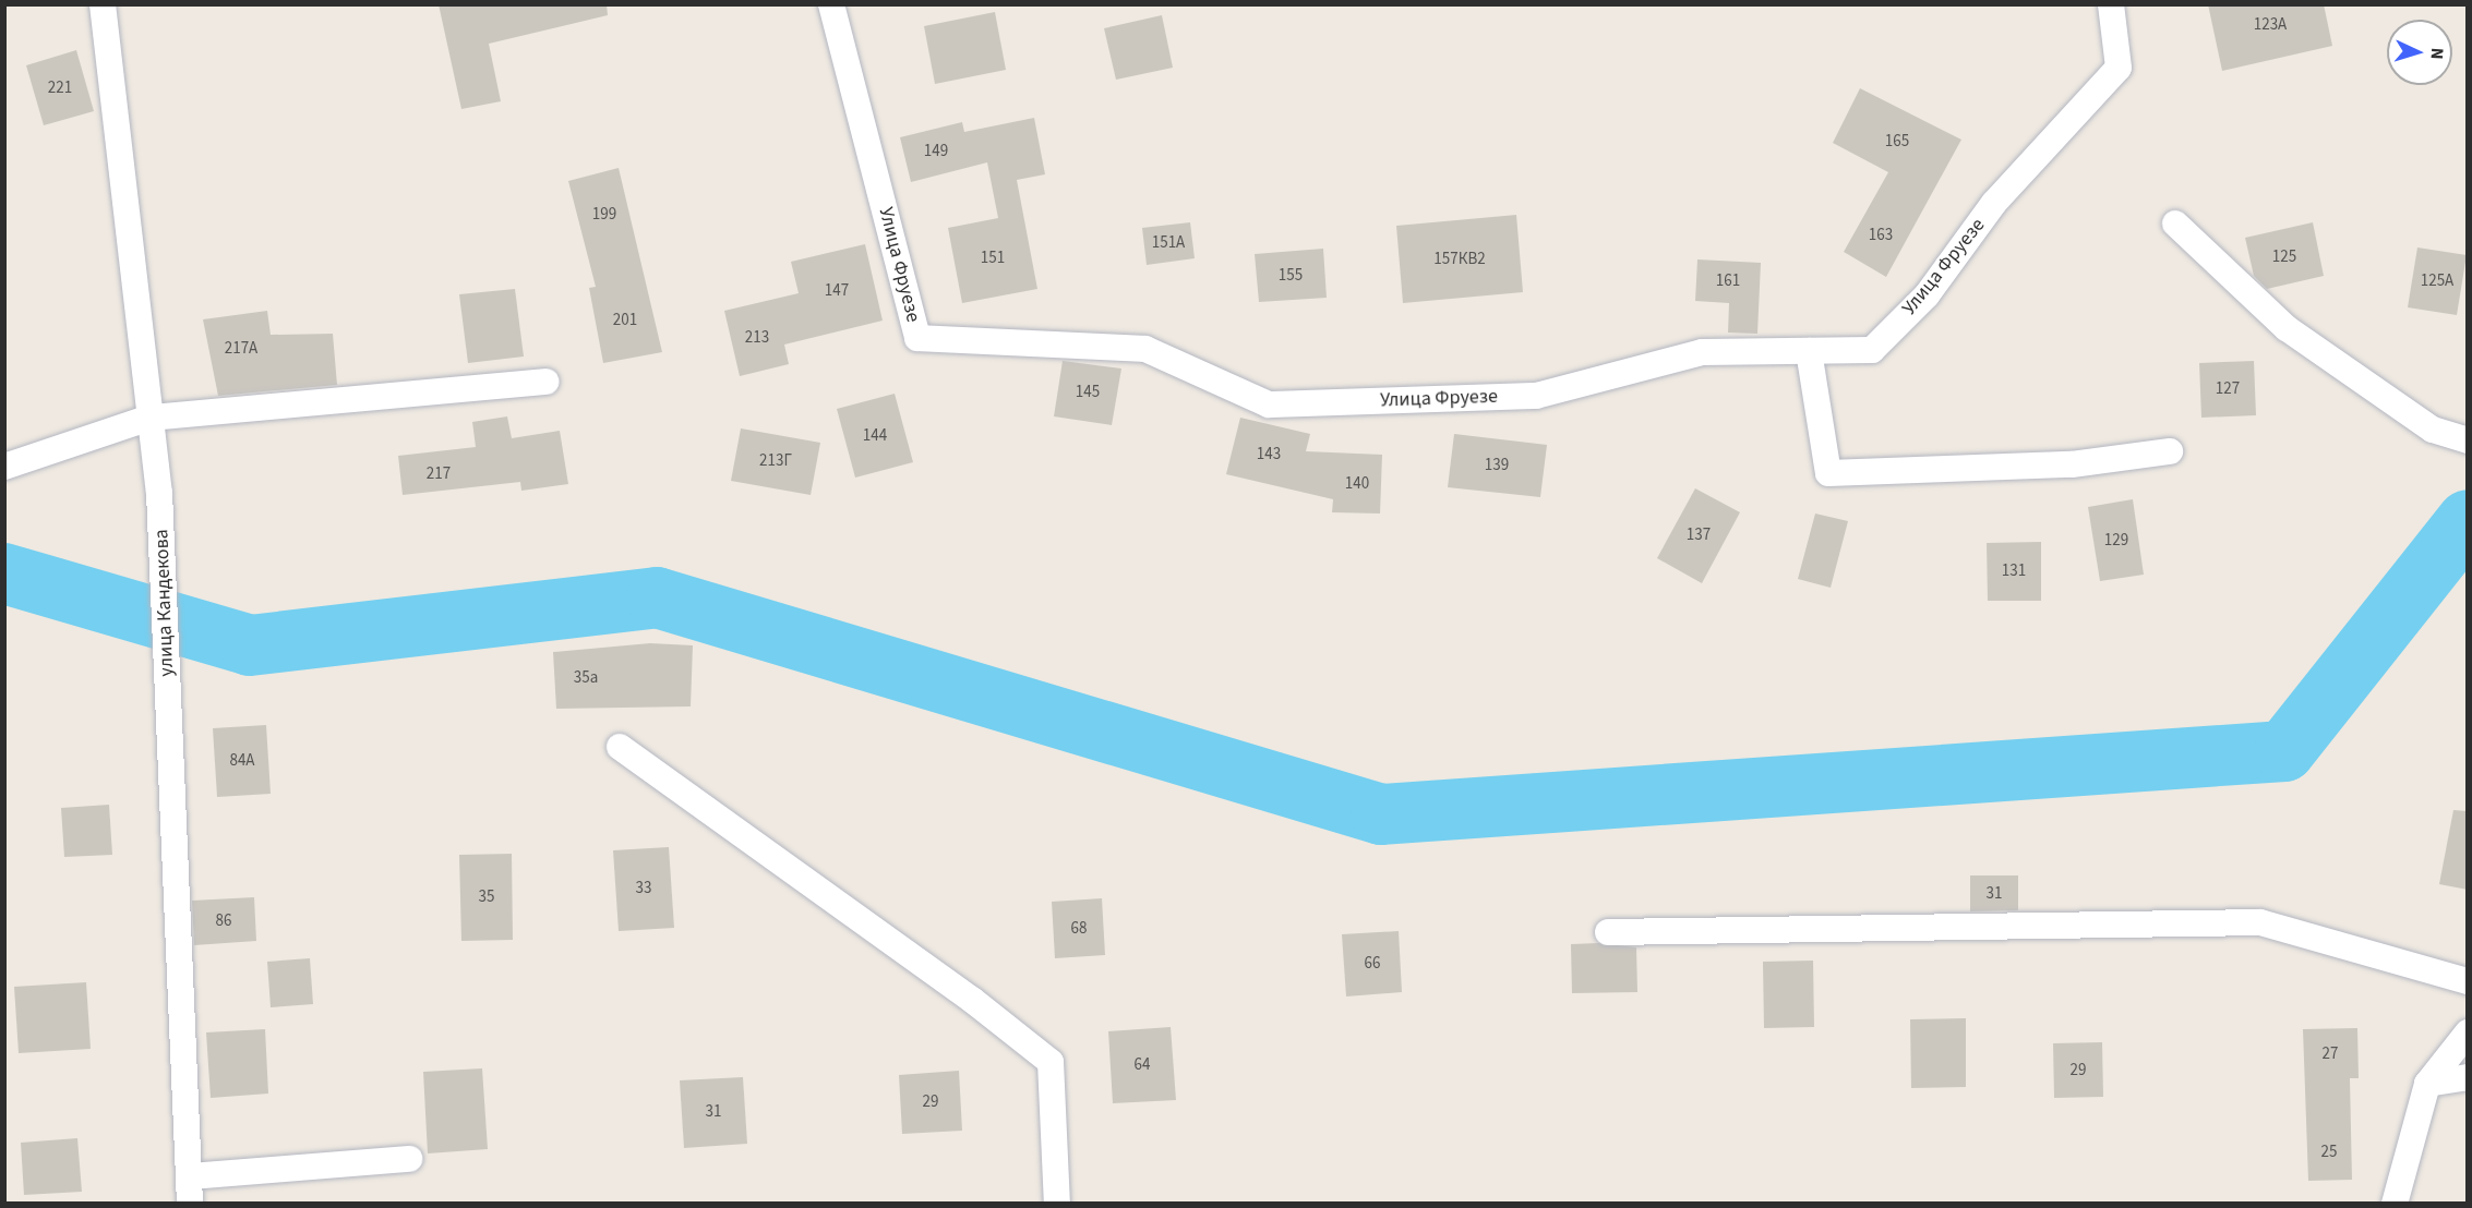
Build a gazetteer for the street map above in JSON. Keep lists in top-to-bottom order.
{
  "streets": {
    "street": ["Улица Фруезе", "улица Кандекова"]
  },
  "house_numbers": [
    "123А",
    "221",
    "165",
    "149",
    "199",
    "163",
    "151А",
    "125",
    "151",
    "157КВ2",
    "155",
    "161",
    "125А",
    "147",
    "201",
    "213",
    "217А",
    "127",
    "145",
    "144",
    "143",
    "213Г",
    "139",
    "217",
    "140",
    "137",
    "129",
    "131",
    "35а",
    "84А",
    "33",
    "31",
    "35",
    "86",
    "68",
    "66",
    "27",
    "64",
    "29",
    "29",
    "31",
    "25"
  ],
  "north": "right"
}
